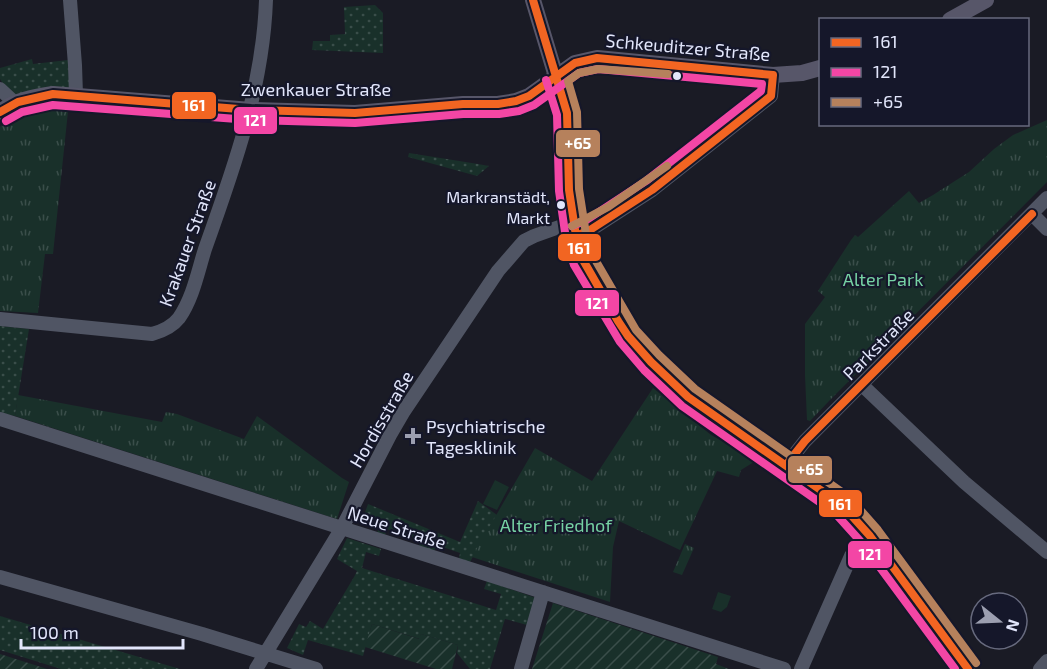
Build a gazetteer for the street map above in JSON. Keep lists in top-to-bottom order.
{
  "streets": {
    "main road": ["Schkeuditzer Straße", "Zwenkauer Straße"],
    "street": [
      "Krakauer Straße",
      "Parkstraße",
      "Hordisstraße",
      "Neue Straße"
    ]
  },
  "crossings": [
    ["Schkeuditzer Straße", "Zwenkauer Straße"],
    ["Schkeuditzer Straße", "Hordisstraße"],
    ["Zwenkauer Straße", "Krakauer Straße"],
    ["Hordisstraße", "Neue Straße"]
  ],
  "parks": ["Alter Park", "Alter Friedhof"],
  "places": {
    "other": ["Markranstädt, Markt"],
    "health": ["Psychiatrische Tagesklinik"]
  },
  "lines": ["transit line 161", "transit line 121", "transit line +65"],
  "legend": ["161", "121", "+65"],
  "scale_bar": "100 m",
  "north": "right"
}
